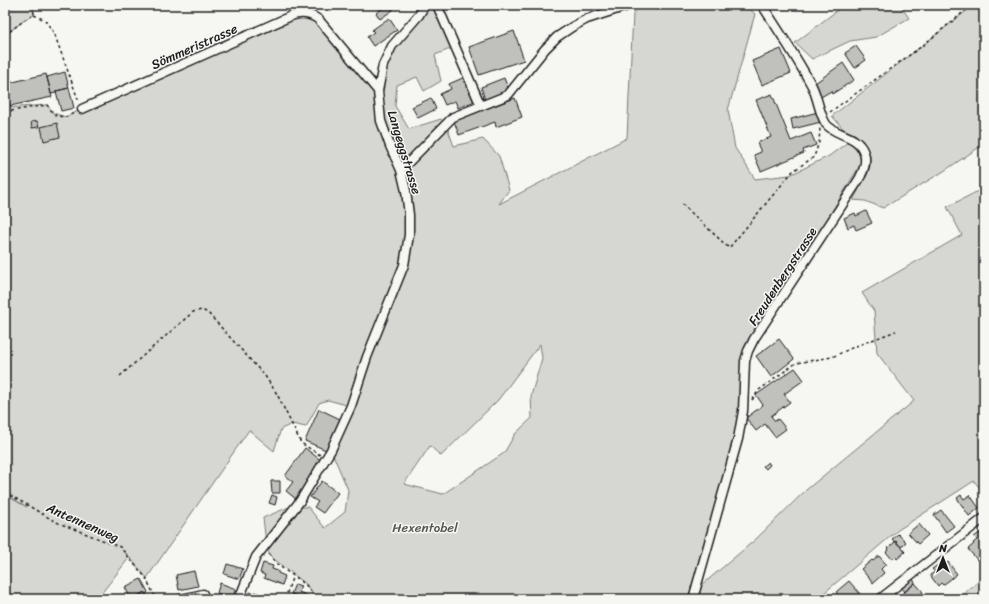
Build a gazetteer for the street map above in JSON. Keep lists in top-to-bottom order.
{
  "streets": {
    "street": ["Sömmeristrasse", "Langeggstrasse", "Freudenbergstrasse"],
    "path": ["Antennenweg"]
  },
  "crossings": [
    ["Sömmeristrasse", "Langeggstrasse"]
  ],
  "parks": ["Hexentobel"],
  "north": "top"
}
